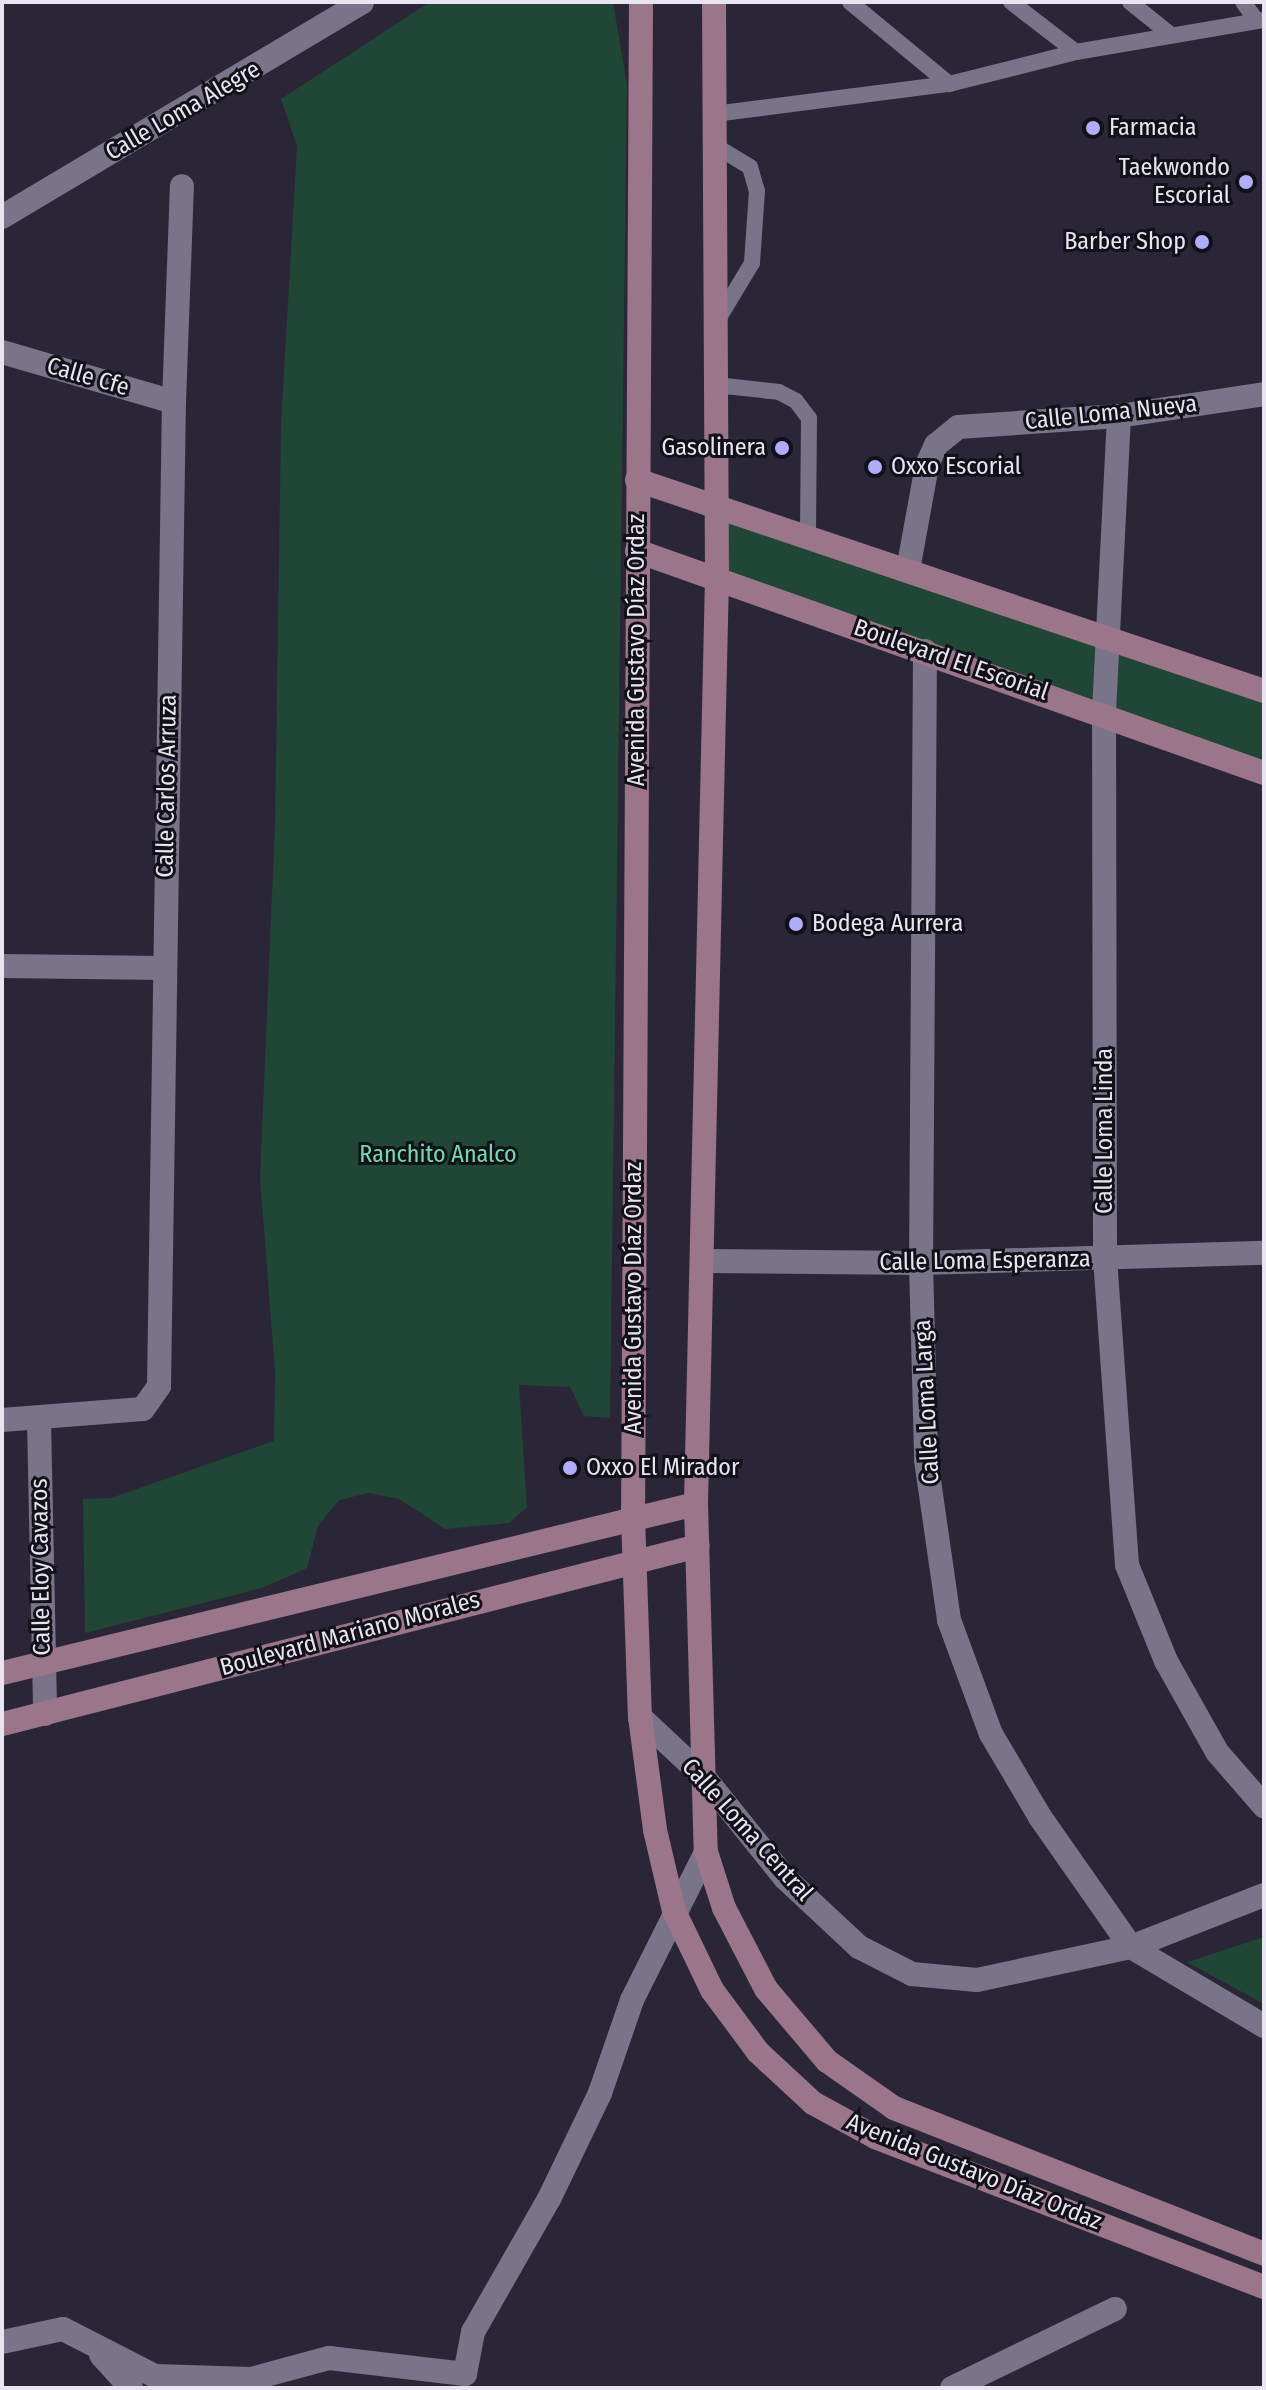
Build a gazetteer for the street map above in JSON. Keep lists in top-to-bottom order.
{
  "streets": {
    "street": [
      "Calle Loma Alegre",
      "Calle Cfe",
      "Calle Loma Nueva",
      "Avenida Gustavo Díaz Ordaz",
      "Boulevard El Escorial",
      "Calle Carlos Arruza",
      "Calle Loma Linda",
      "Calle Loma Esperanza",
      "Calle Loma Larga",
      "Calle Eloy Cavazos",
      "Boulevard Mariano Morales",
      "Calle Loma Central"
    ]
  },
  "crossings": [
    ["Calle Cfe", "Calle Carlos Arruza"],
    ["Calle Loma Nueva", "Calle Loma Linda"],
    ["Avenida Gustavo Díaz Ordaz", "Boulevard El Escorial"],
    ["Avenida Gustavo Díaz Ordaz", "Calle Loma Esperanza"],
    ["Avenida Gustavo Díaz Ordaz", "Boulevard Mariano Morales"],
    ["Avenida Gustavo Díaz Ordaz", "Calle Loma Central"],
    ["Boulevard El Escorial", "Calle Loma Linda"],
    ["Boulevard El Escorial", "Calle Loma Larga"],
    ["Calle Carlos Arruza", "Calle Eloy Cavazos"],
    ["Calle Loma Linda", "Calle Loma Esperanza"],
    ["Calle Loma Esperanza", "Calle Loma Larga"],
    ["Calle Loma Larga", "Calle Loma Central"],
    ["Calle Eloy Cavazos", "Boulevard Mariano Morales"]
  ],
  "parks": ["Ranchito Analco"],
  "places": [
    "Farmacia",
    "Taekwondo Escorial",
    "Barber Shop",
    "Gasolinera",
    "Oxxo Escorial",
    "Bodega Aurrera",
    "Oxxo El Mirador"
  ]
}
